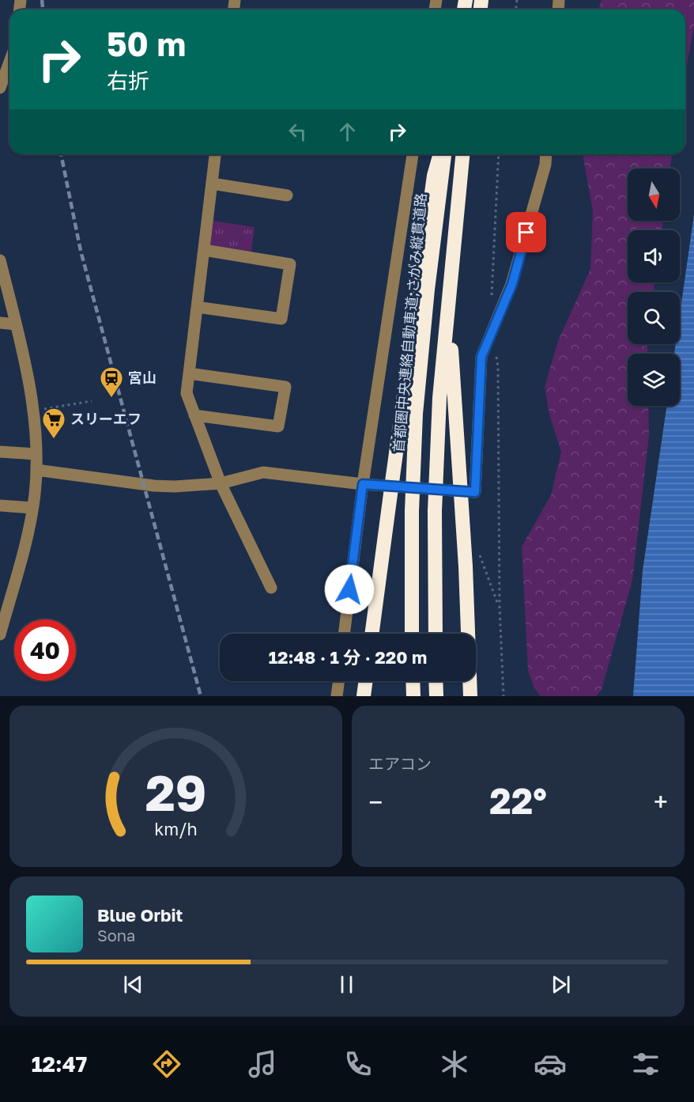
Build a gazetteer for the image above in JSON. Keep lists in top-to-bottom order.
{
  "streets": {
    "highway": ["首都圏中央連絡自動車道;さがみ縦貫道路"]
  },
  "places": {
    "station": ["宮山"],
    "supermarket": ["スリーエフ"]
  },
  "north": "bottom",
  "page": {
    "turn": ["50 m", "右折"],
    "limit": "40",
    "trip": "12:48 · 1 分 · 220 m",
    "tile": "エアコン",
    "heat": ["−", "22°", "+"],
    "song": ["Blue Orbit", "Sona"],
    "tabs": "12:47",
    "gauge": ["29", "km/h"]
  }
}
